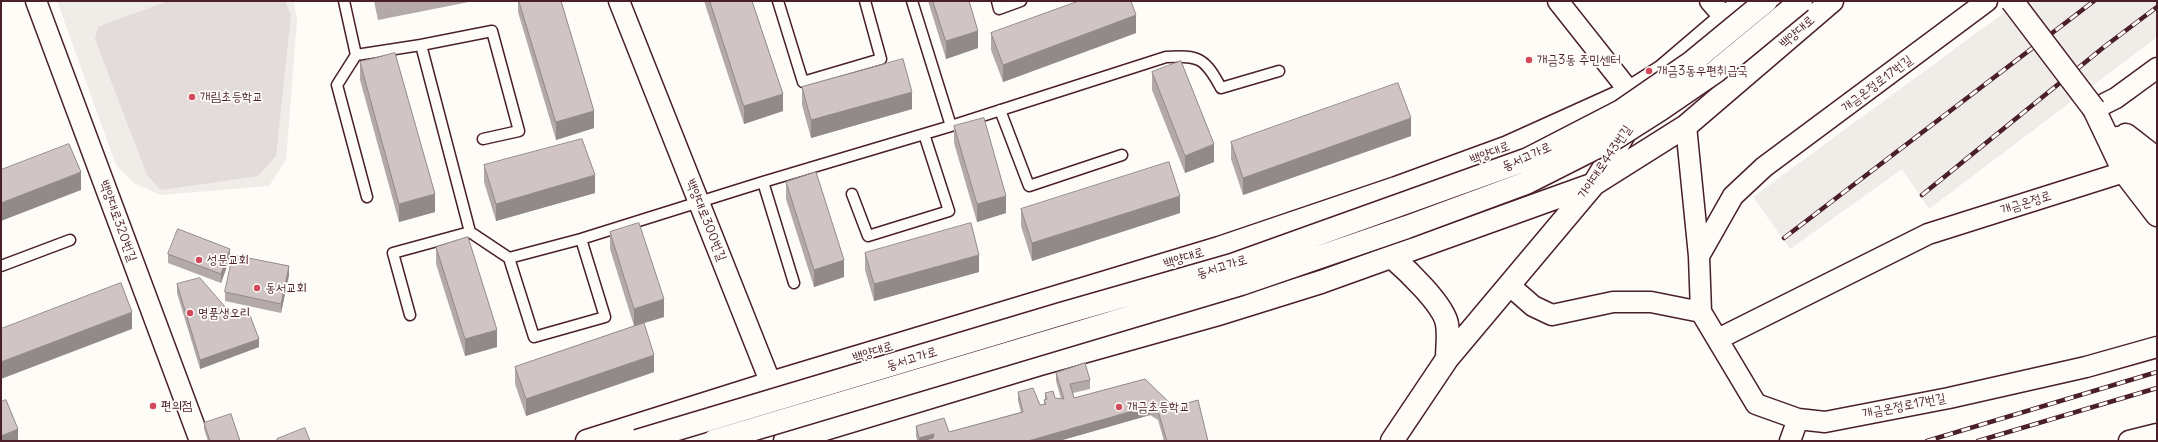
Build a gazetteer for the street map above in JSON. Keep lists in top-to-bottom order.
{
  "streets": {
    "main road": ["백양대로", "동서고가로", "가야대로443번길"],
    "street": [
      "개금온정로17번길",
      "개금온정로",
      "백양대로300번길",
      "백양대로320번길"
    ]
  },
  "crossings": [
    ["백양대로", "가야대로443번길"],
    ["백양대로", "백양대로300번길"],
    ["개금온정로17번길", "개금온정로"]
  ],
  "places": [
    "개금3동 주민센터",
    "개금3동우편취급국",
    "개림초등학교",
    "성문교회",
    "동서교회",
    "명품생오리",
    "편의점",
    "개금초등학교"
  ]
}
